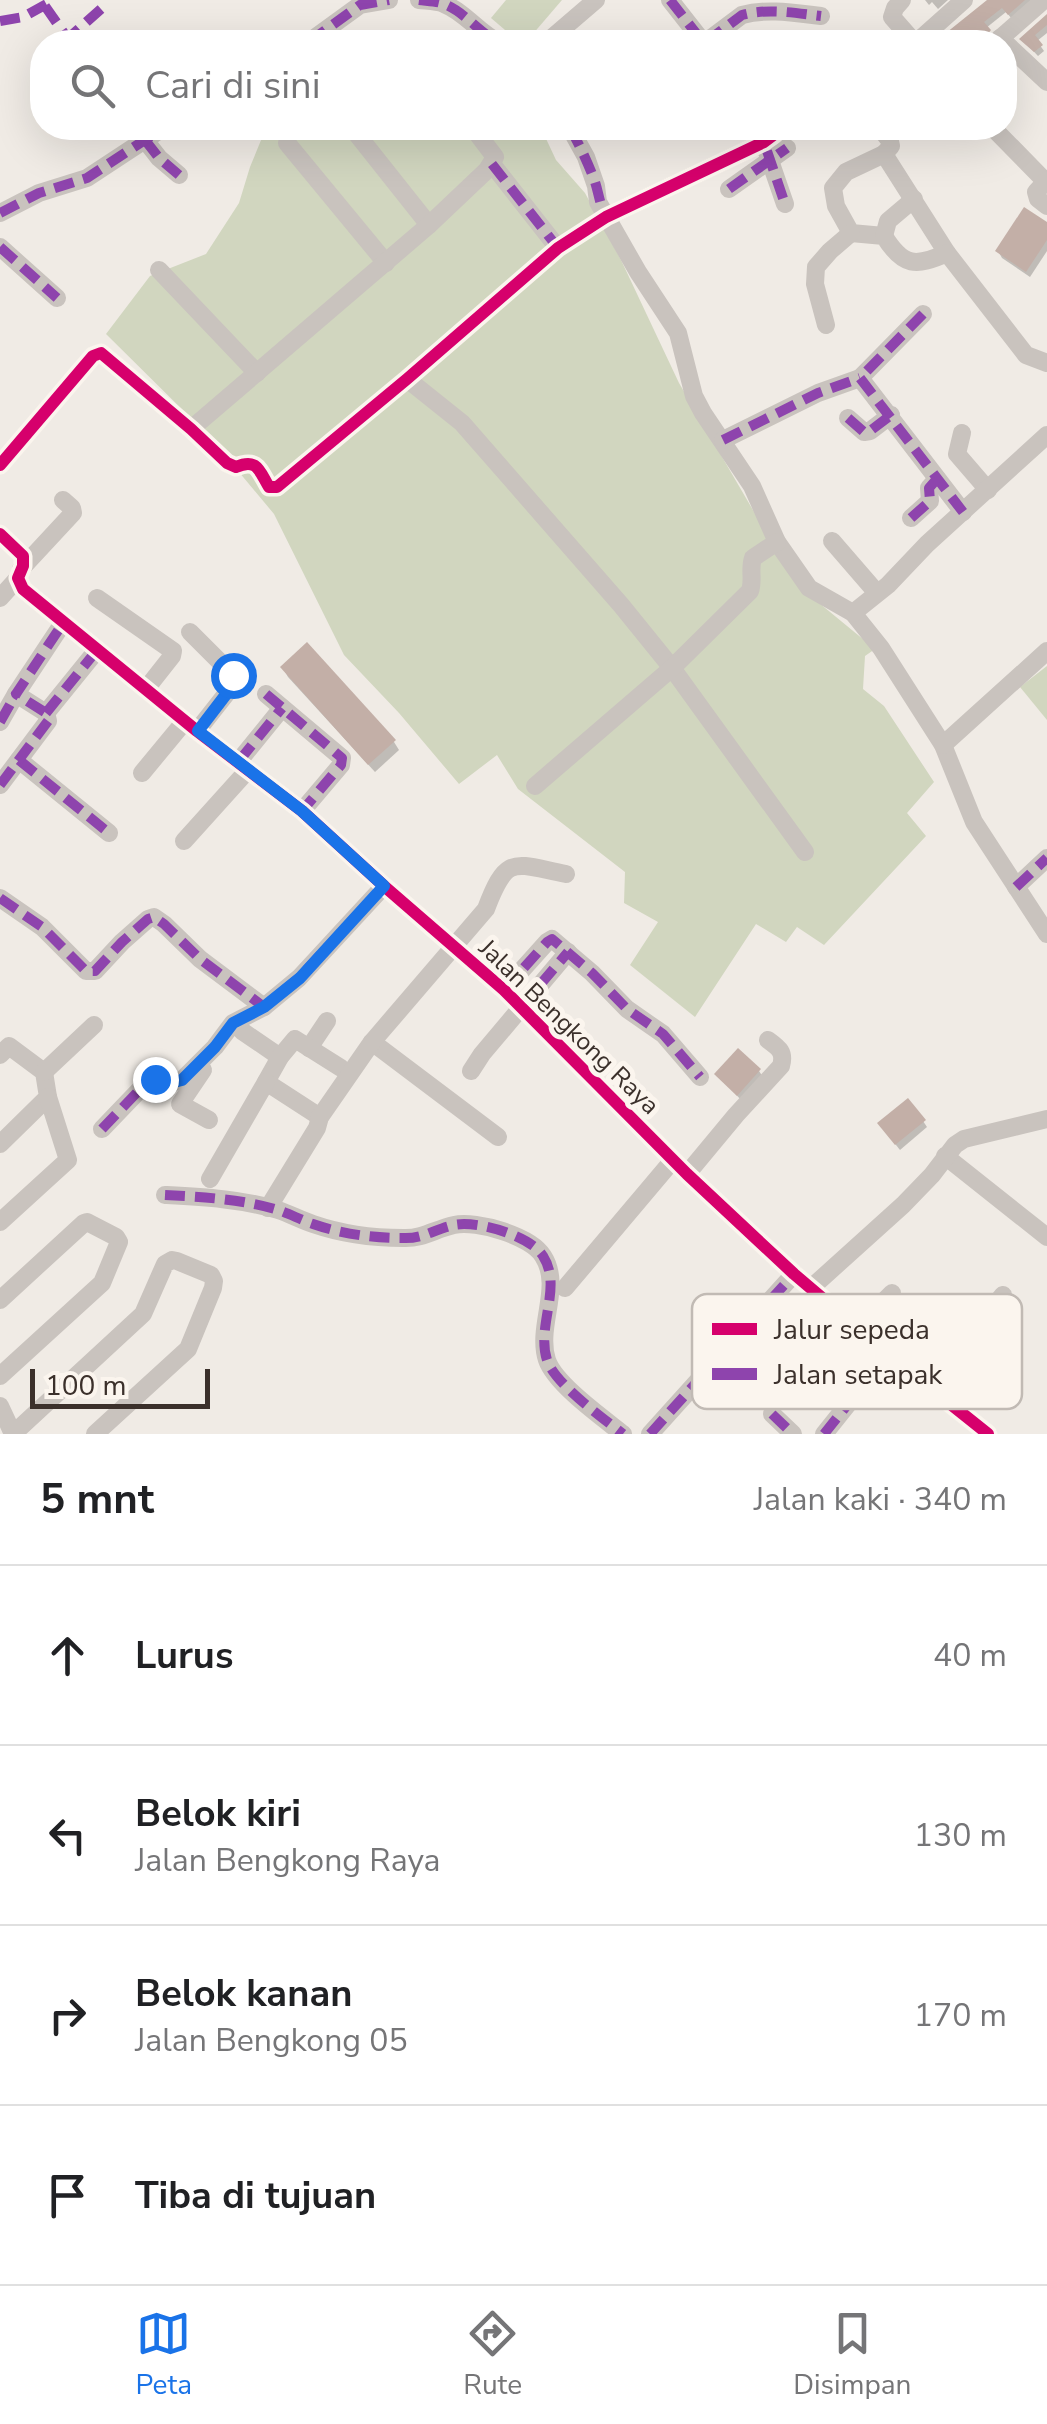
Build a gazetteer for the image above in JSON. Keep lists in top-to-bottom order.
{
  "streets": {
    "street": ["Jalan Bengkong Raya"]
  },
  "legend": ["Jalur sepeda", "Jalan setapak"],
  "scale_bar": "100 m",
  "page": {
    "search": "Cari di sini",
    "scale": "100 m",
    "heading": ["5 mnt", "Jalan kaki · 340 m"],
    "list": [
      ["Lurus", "40 m"],
      ["Belok kiri", "Jalan Bengkong Raya", "130 m"],
      ["Belok kanan", "Jalan Bengkong 05", "170 m"],
      "Tiba di tujuan"
    ],
    "nav": ["Peta", "Rute", "Disimpan"]
  }
}
